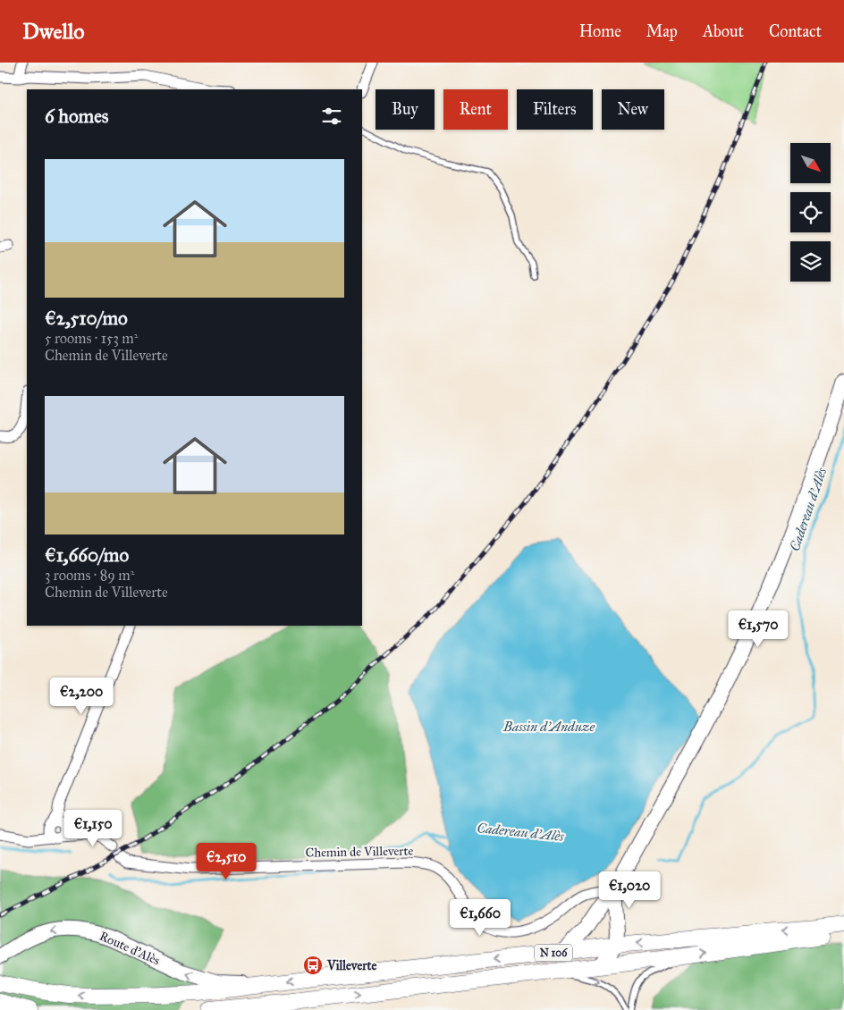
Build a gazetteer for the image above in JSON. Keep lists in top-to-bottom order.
{
  "streets": {
    "main road": ["Route d'Alès", "N 106"],
    "street": ["Chemin de Villeverte"]
  },
  "crossings": [
    ["Route d'Alès", "N 106"]
  ],
  "water": ["Cadereau d'Alès", "Bassin d'Anduze"],
  "places": {
    "bus stop": ["Villeverte"]
  },
  "north": "bottom right",
  "page": {
    "header": "Dwello",
    "nav": [
      "Home",
      "Map",
      "About",
      "Contact"
    ],
    "chip": [
      "Buy",
      "Rent",
      "Filters",
      "New"
    ],
    "heading": "6 homes",
    "list": [
      {
        "name": "€2,510/mo",
        "note": "5 rooms · 153 m² · Chemin de Villeverte"
      },
      {
        "name": "€1,660/mo",
        "note": "3 rooms · 89 m² · Chemin de Villeverte"
      }
    ],
    "price": [
      "€1,570",
      "€2,200",
      "€1,150",
      "€2,510",
      "€1,020",
      "€1,660"
    ]
  }
}
